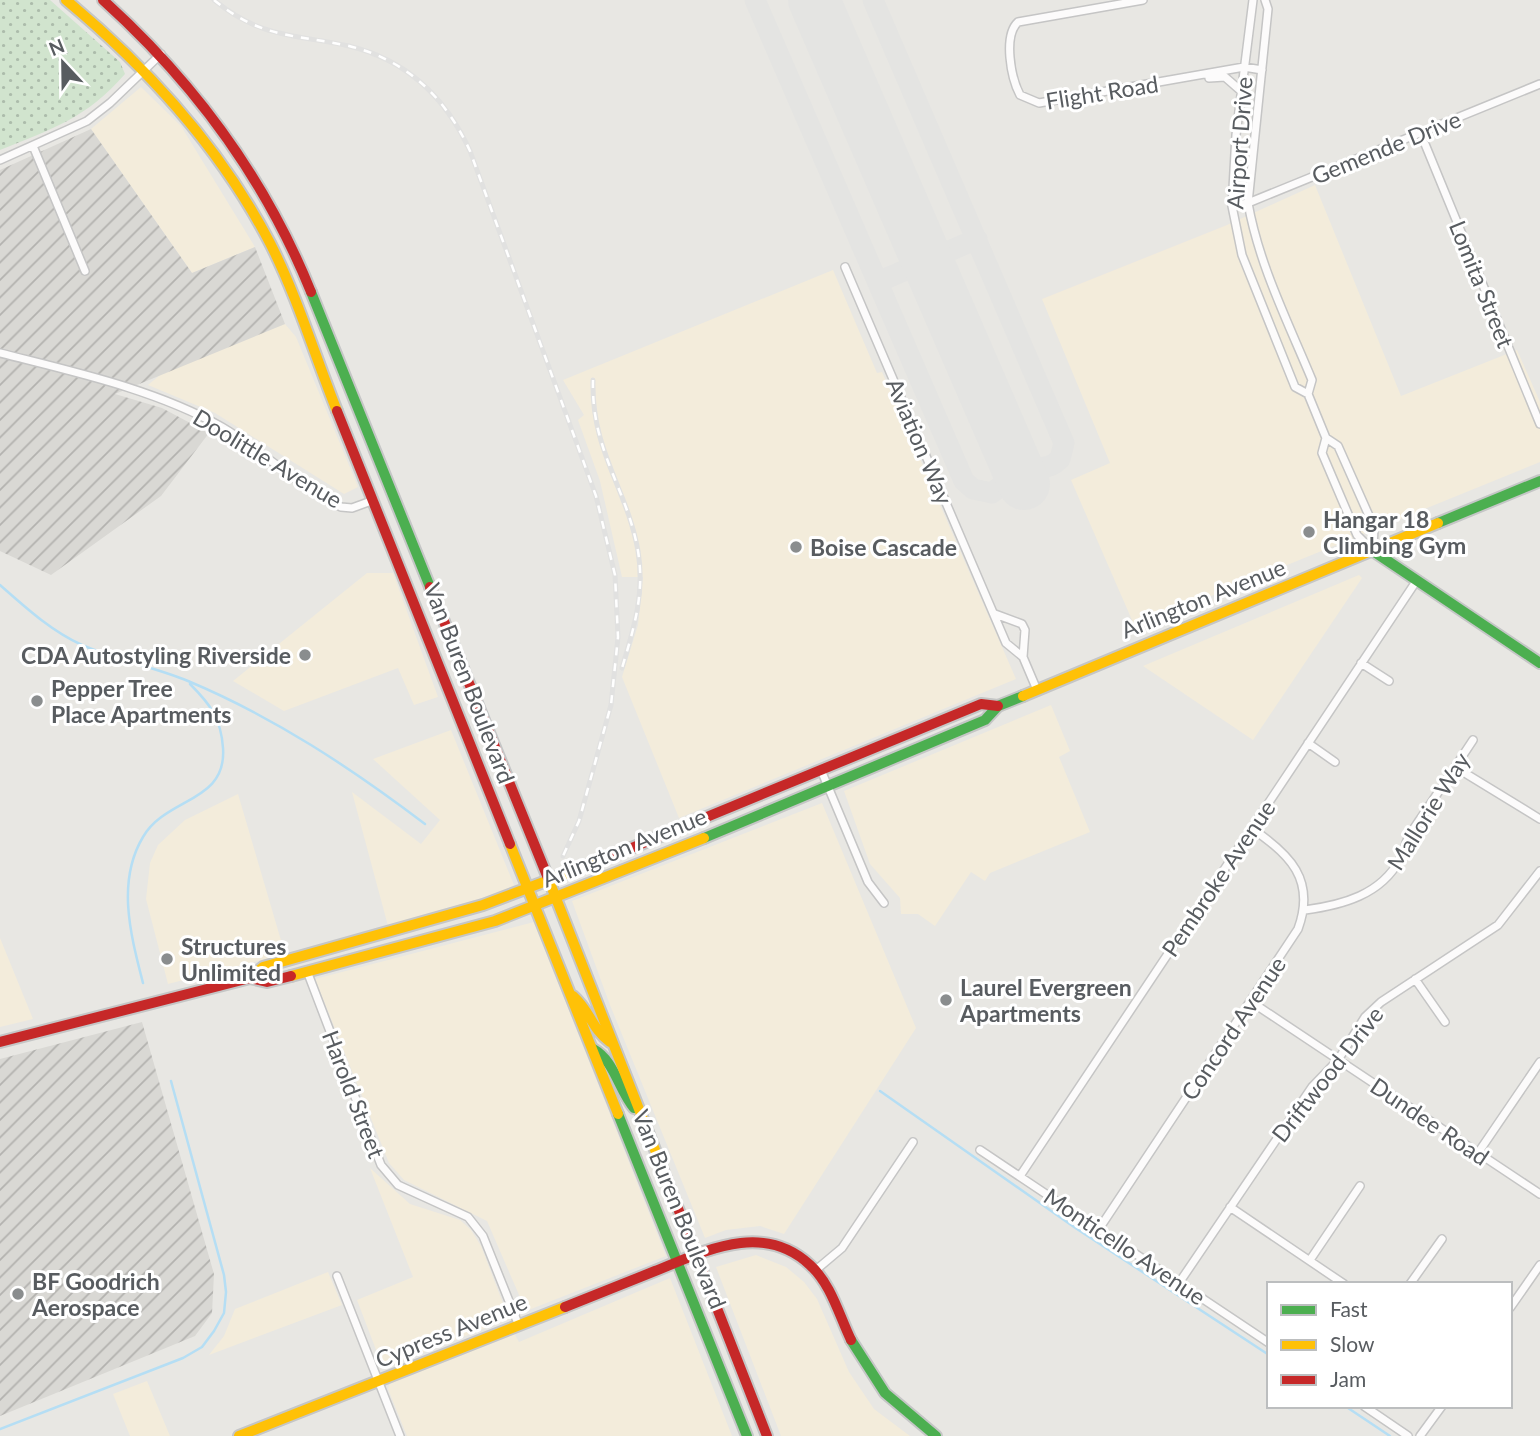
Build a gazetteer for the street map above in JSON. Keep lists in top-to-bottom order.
{
  "streets": {
    "main road": ["Arlington Avenue", "Van Buren Boulevard", "Cypress Avenue"],
    "street": [
      "Flight Road",
      "Airport Drive",
      "Gemende Drive",
      "Lomita Street",
      "Aviation Way",
      "Doolittle Avenue",
      "Mallorie Way",
      "Pembroke Avenue",
      "Concord Avenue",
      "Driftwood Drive",
      "Harold Street",
      "Dundee Road",
      "Monticello Avenue"
    ]
  },
  "crossings": [
    ["Flight Road", "Airport Drive"],
    ["Airport Drive", "Gemende Drive"],
    ["Airport Drive", "Arlington Avenue"],
    ["Aviation Way", "Arlington Avenue"],
    ["Doolittle Avenue", "Van Buren Boulevard"],
    ["Arlington Avenue", "Van Buren Boulevard"],
    ["Arlington Avenue", "Harold Street"],
    ["Van Buren Boulevard", "Cypress Avenue"],
    ["Mallorie Way", "Concord Avenue"],
    ["Pembroke Avenue", "Monticello Avenue"],
    ["Concord Avenue", "Dundee Road"],
    ["Concord Avenue", "Monticello Avenue"],
    ["Driftwood Drive", "Dundee Road"],
    ["Driftwood Drive", "Monticello Avenue"],
    ["Harold Street", "Cypress Avenue"]
  ],
  "places": [
    "Hangar 18 Climbing Gym",
    "Boise Cascade",
    "CDA Autostyling Riverside",
    "Pepper Tree Place Apartments",
    "Structures Unlimited",
    "Laurel Evergreen Apartments",
    "BF Goodrich Aerospace"
  ],
  "legend": ["Fast", "Slow", "Jam"],
  "north": "top"
}
